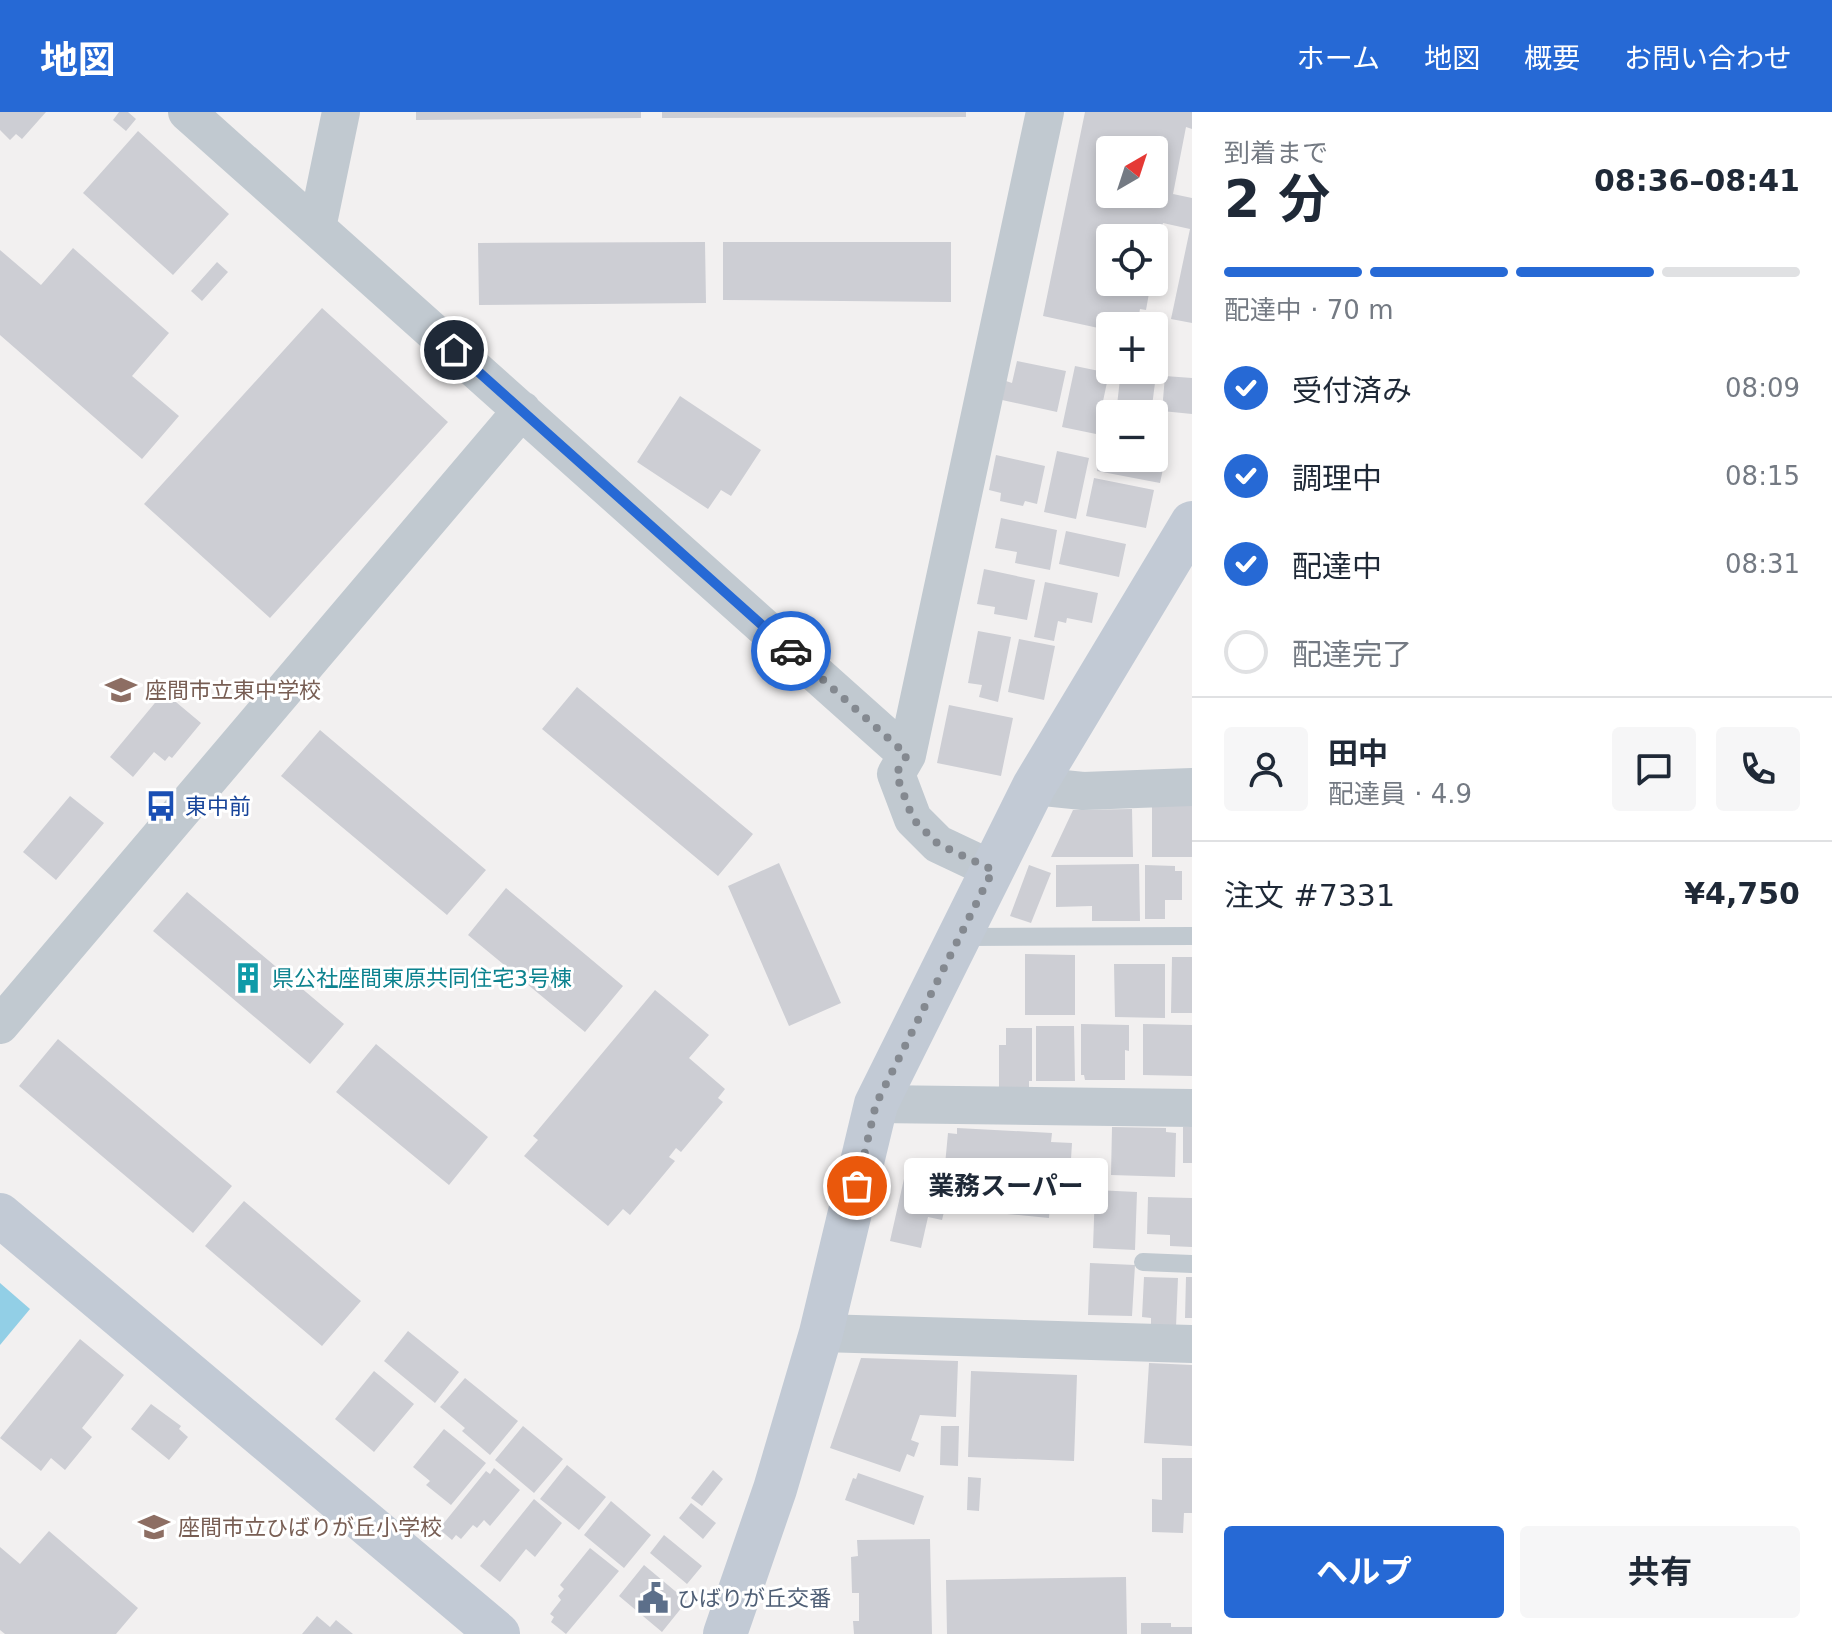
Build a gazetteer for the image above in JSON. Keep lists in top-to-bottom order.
{
  "places": {
    "school or university": ["座間市立東中学校", "座間市立ひばりが丘小学校"],
    "bus stop": ["東中前"],
    "building": ["県公社座間東原共同住宅3号棟"],
    "other": ["業務スーパー"],
    "public building": ["ひばりが丘交番"]
  },
  "north": "top right",
  "page": {
    "header": "地図",
    "nav": [
      "ホーム",
      "地図",
      "概要",
      "お問い合わせ"
    ],
    "heading": ["2 分", "到着まで", "08:36–08:41"],
    "panel": [
      "田中",
      "配達員 · 4.9",
      "注文 #7331",
      "¥4,750"
    ],
    "map_buttons": ["+", "−"],
    "bar": "配達中 · 70 m",
    "list": [
      ["受付済み", "08:09"],
      ["調理中", "08:15"],
      ["配達中", "08:31"],
      "配達完了"
    ],
    "bubble": "業務スーパー",
    "buttons": ["ヘルプ", "共有"]
  }
}
